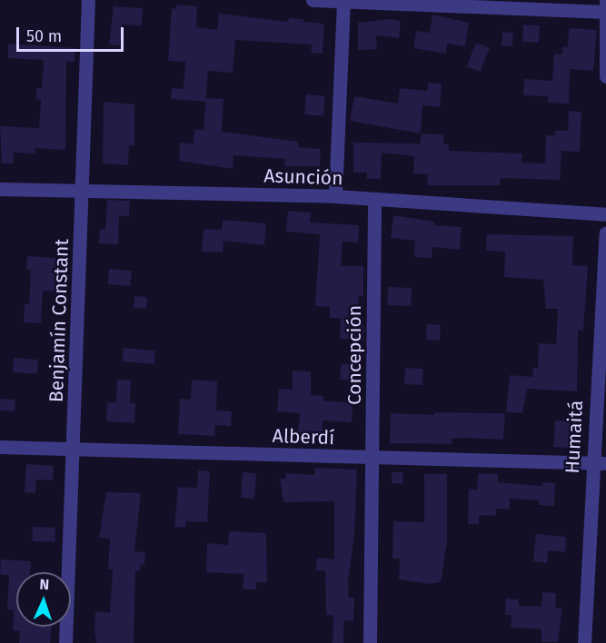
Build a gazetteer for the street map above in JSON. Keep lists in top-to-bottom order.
{
  "streets": {
    "street": [
      "Asunción",
      "Benjamín Constant",
      "Concepción",
      "Alberdí",
      "Humaitá"
    ]
  },
  "crossings": [
    ["Asunción", "Benjamín Constant"],
    ["Asunción", "Concepción"],
    ["Benjamín Constant", "Alberdí"],
    ["Concepción", "Alberdí"],
    ["Alberdí", "Humaitá"]
  ],
  "scale_bar": "50 m",
  "north": "top"
}
